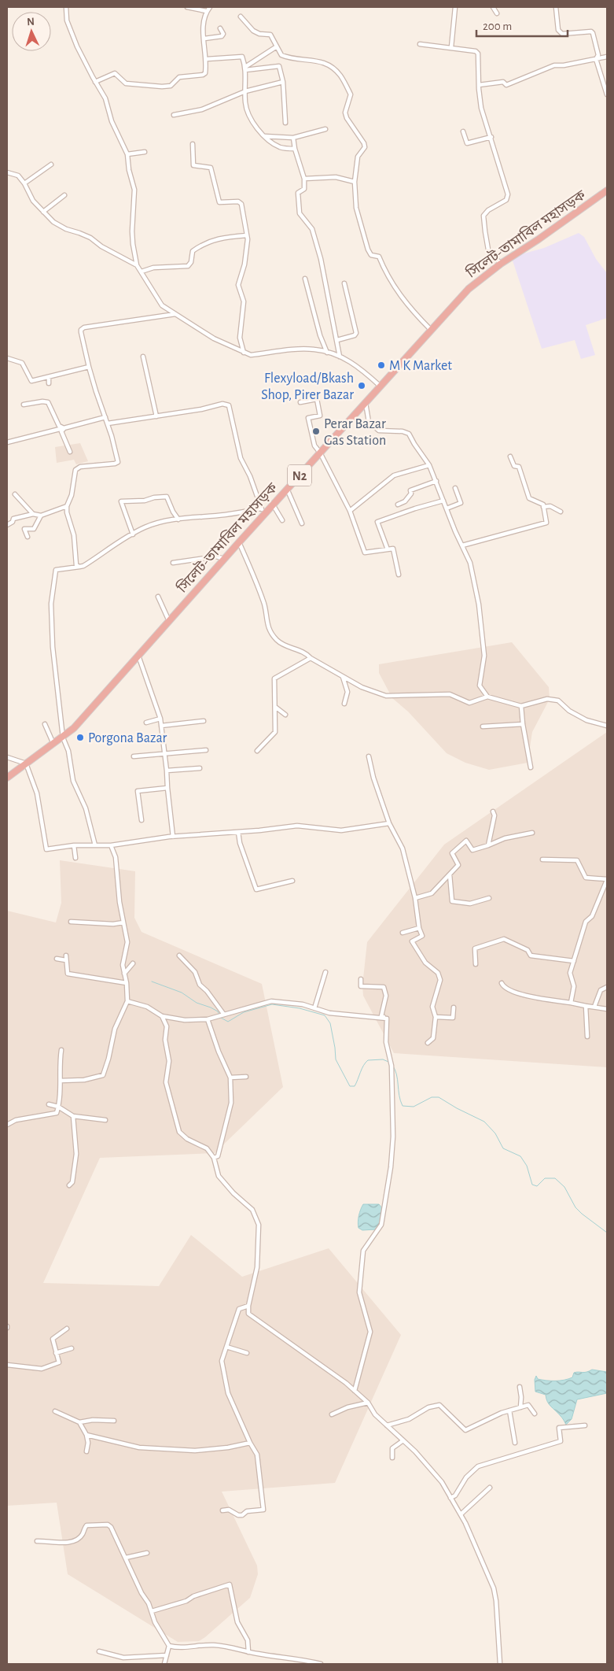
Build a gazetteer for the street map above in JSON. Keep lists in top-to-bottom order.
{
  "streets": {
    "highway": ["সিলেট-তামাবিল মহাসড়ক", "N2"]
  },
  "places": [
    "M K Market",
    "Flexyload/Bkash Shop, Pirer Bazar",
    "Perar Bazar Gas Station",
    "Porgona Bazar"
  ],
  "scale_bar": "200 m",
  "north": "top"
}
